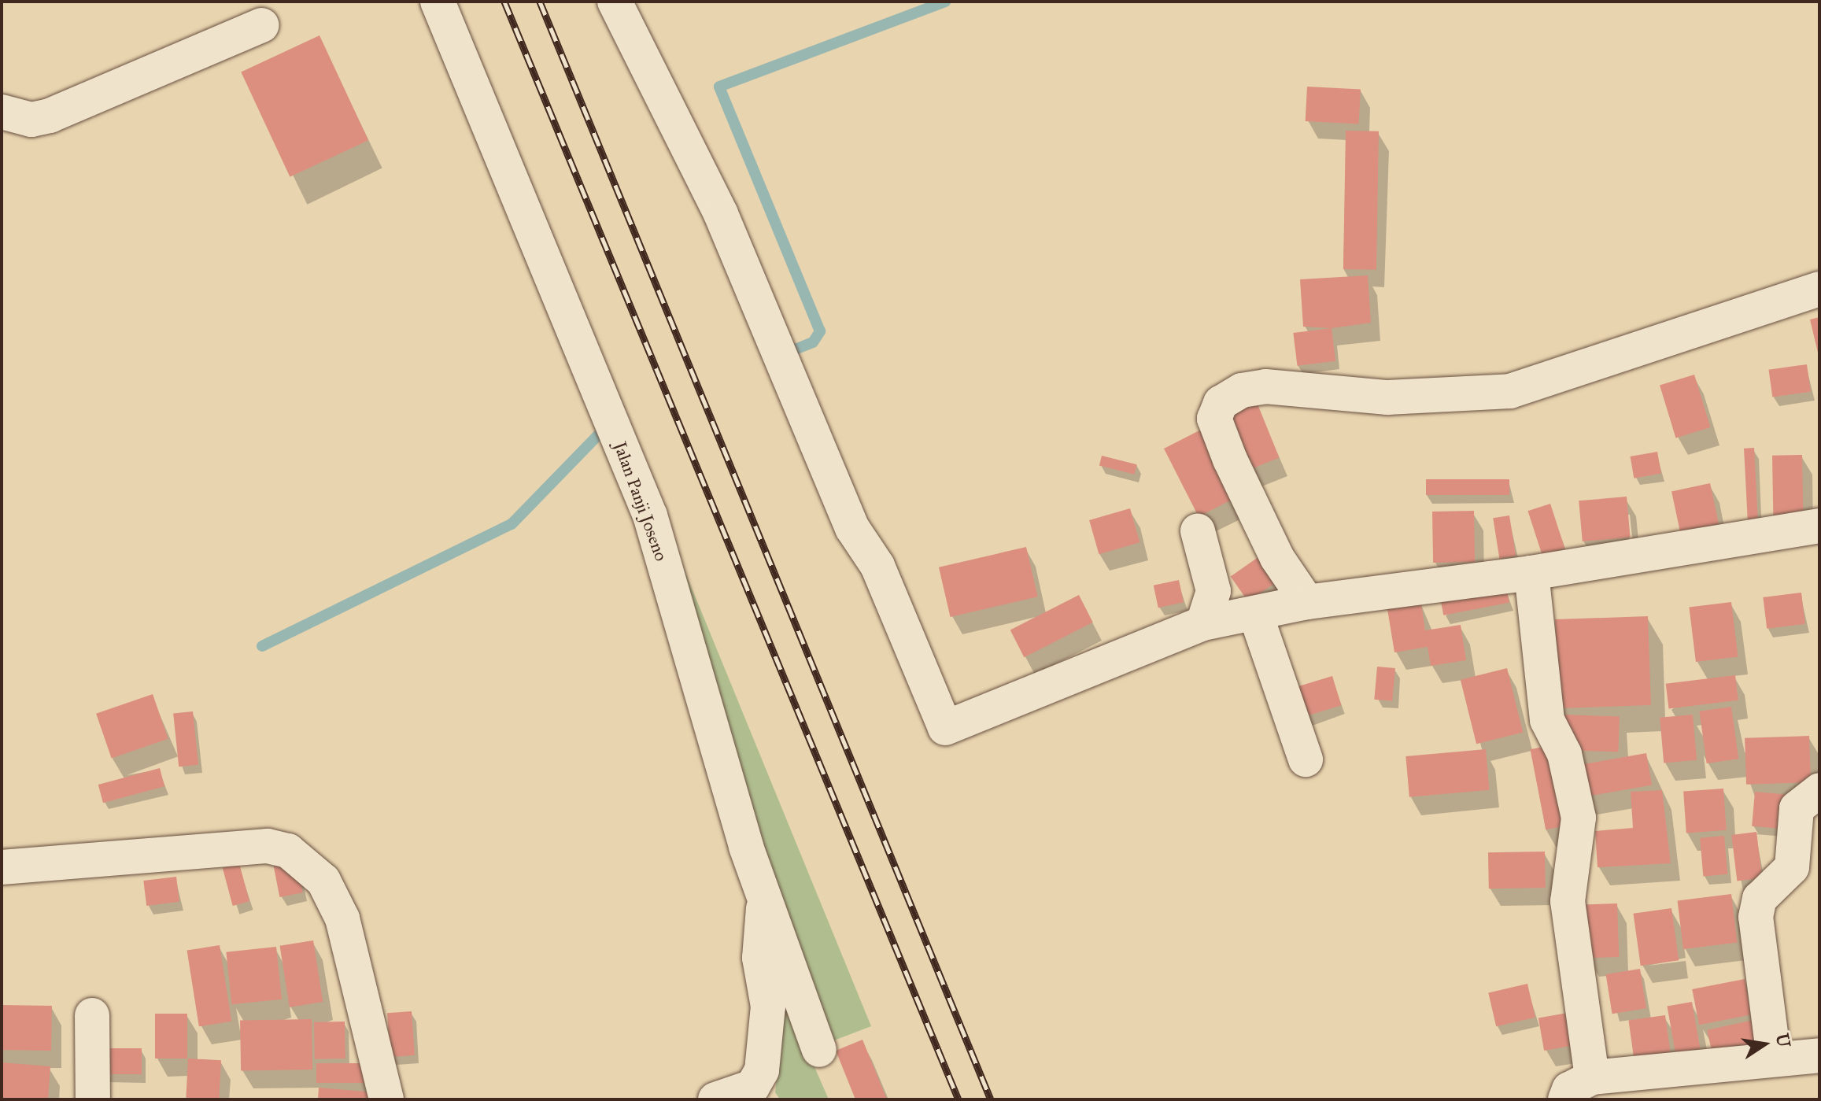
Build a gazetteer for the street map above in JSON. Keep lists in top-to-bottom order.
{
  "streets": {
    "street": ["Jalan Panji Joseno"]
  },
  "north": "right"
}
